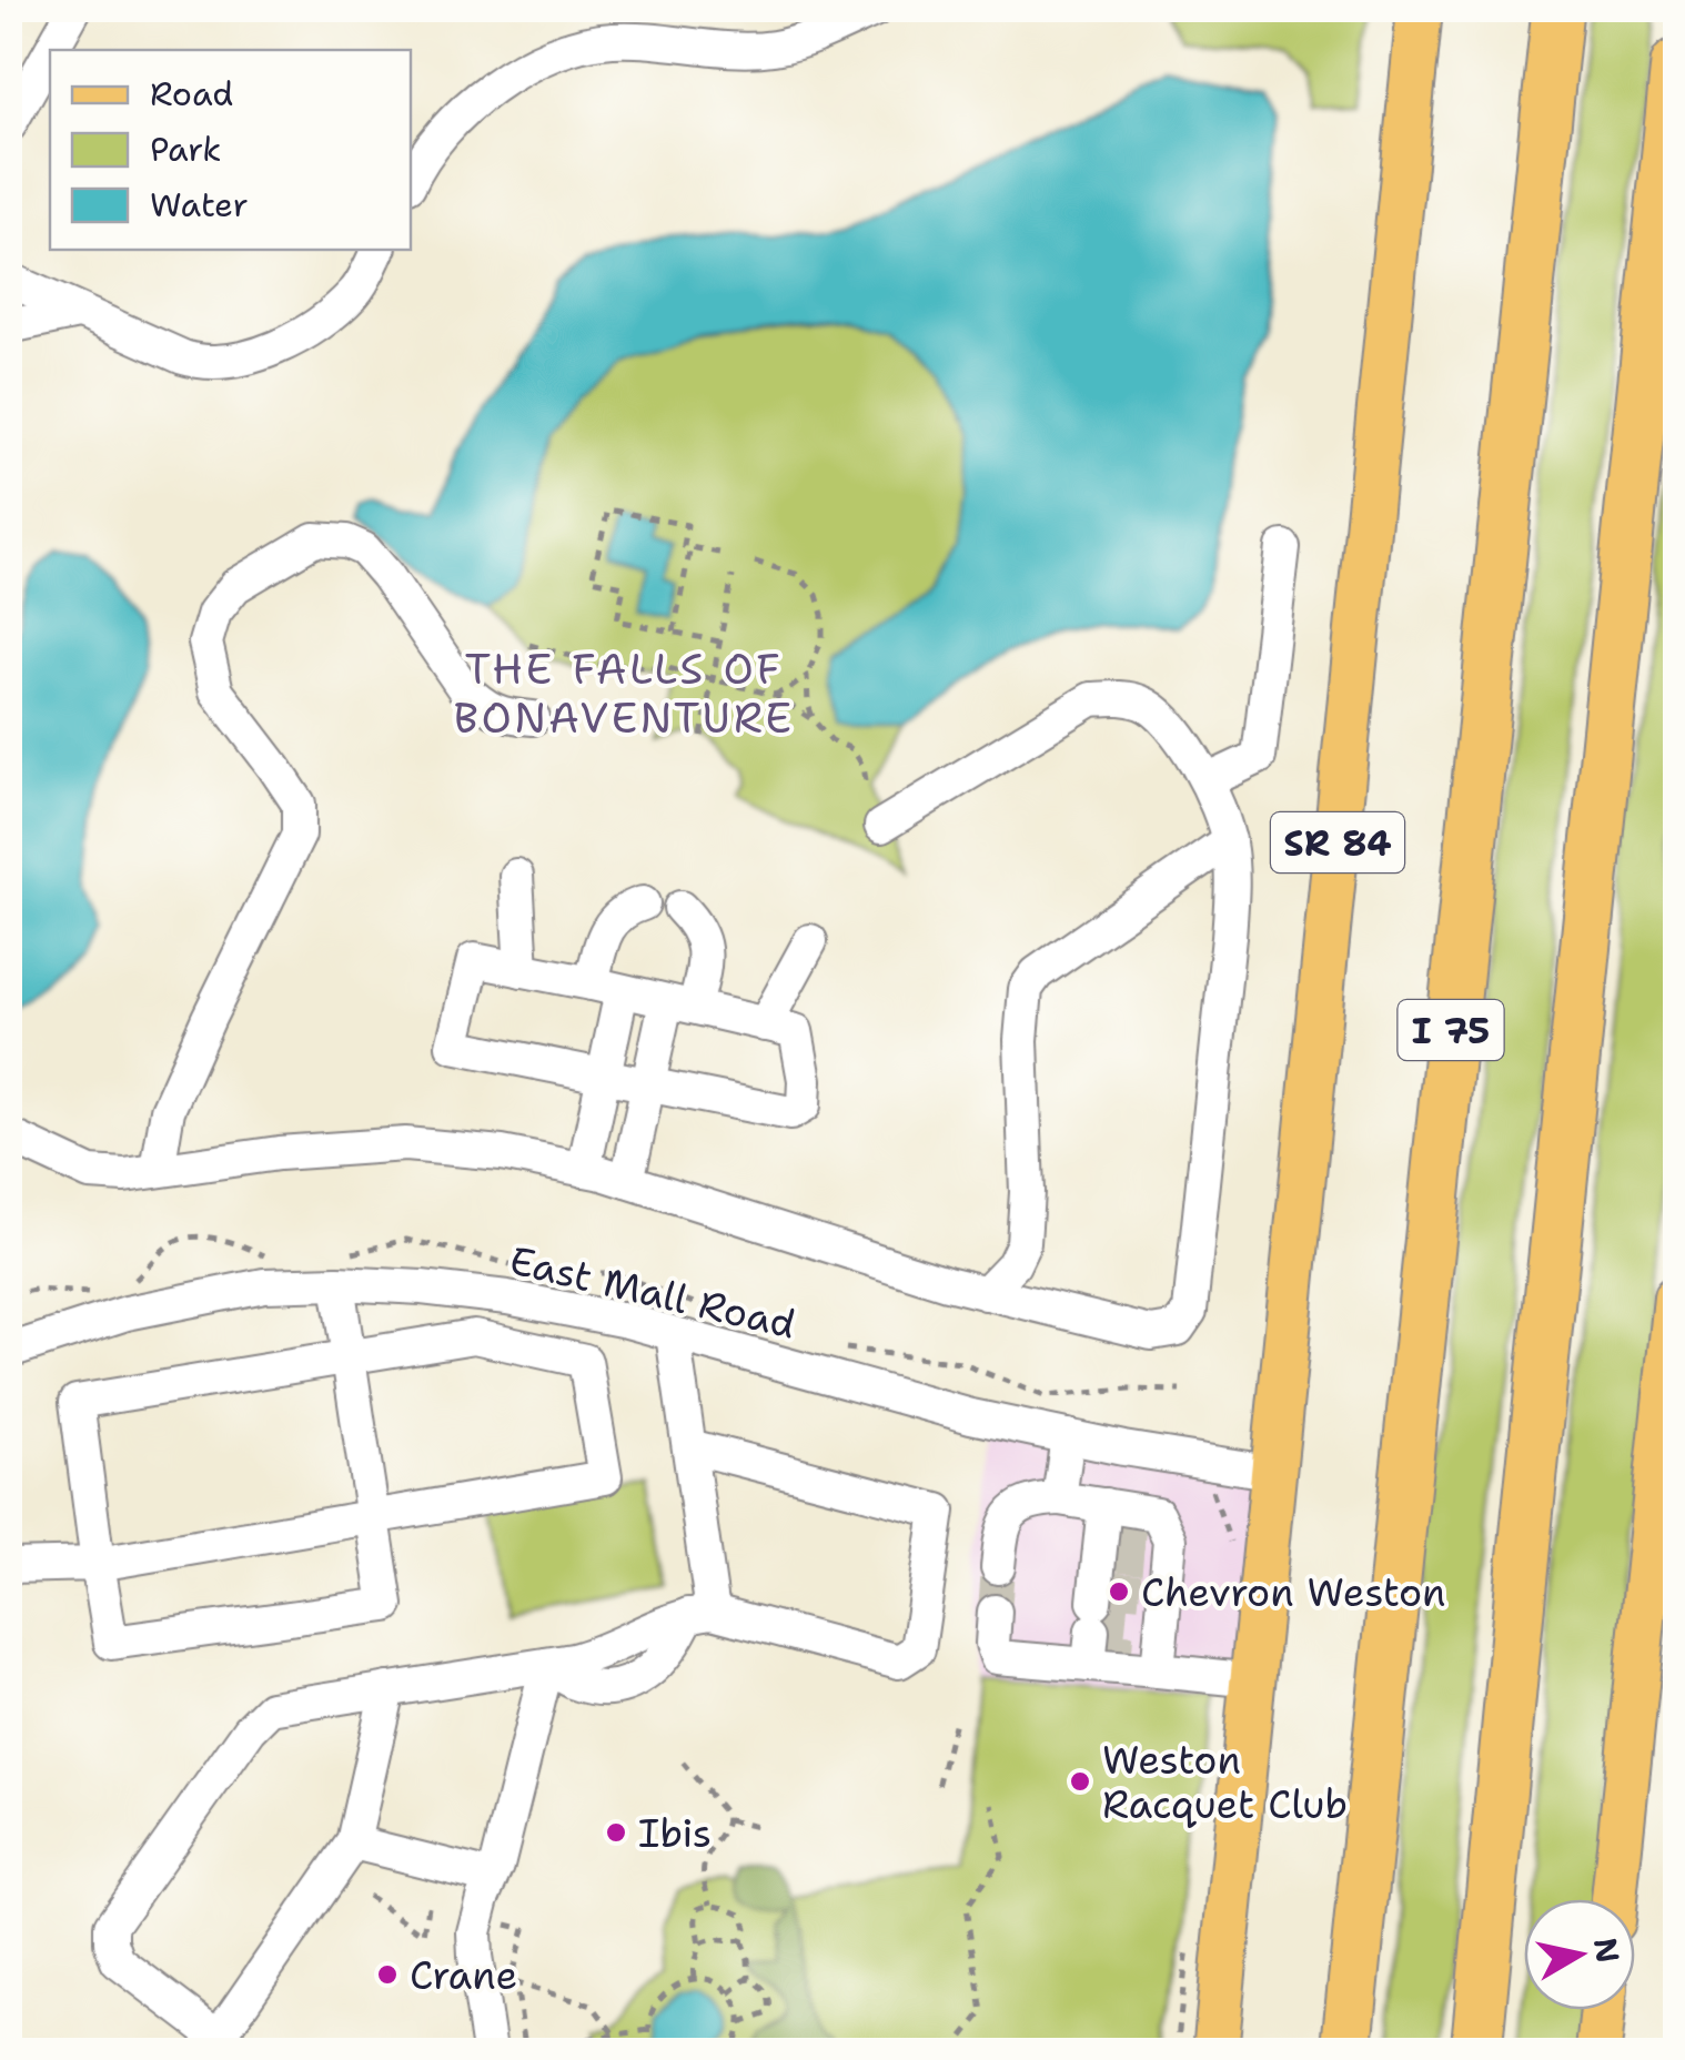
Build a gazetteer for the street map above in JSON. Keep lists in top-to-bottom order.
{
  "streets": {
    "highway": ["I 75"],
    "main road": ["SR 84"],
    "street": ["East Mall Road"]
  },
  "crossings": [
    ["SR 84", "East Mall Road"]
  ],
  "districts": ["THE FALLS OF BONAVENTURE"],
  "places": [
    "Chevron Weston",
    "Weston Racquet Club",
    "Ibis",
    "Crane"
  ],
  "legend": ["Road", "Park", "Water"],
  "north": "right"
}
